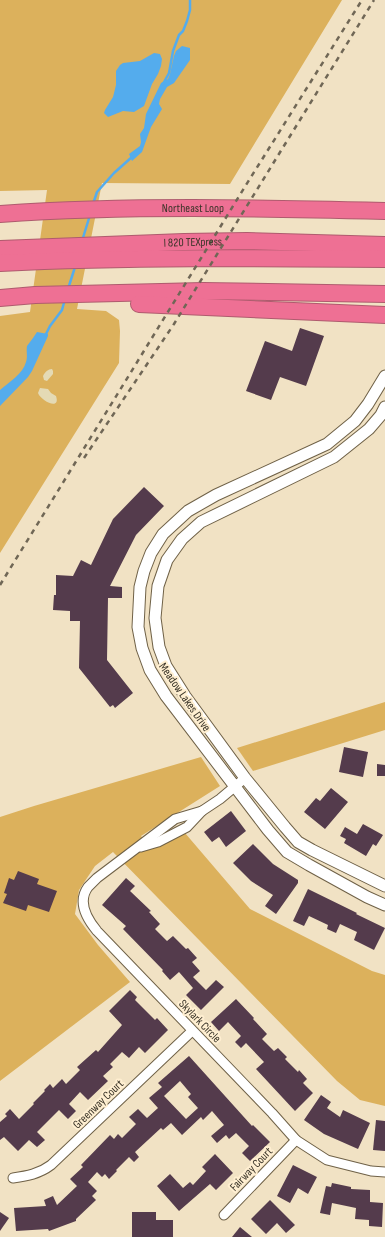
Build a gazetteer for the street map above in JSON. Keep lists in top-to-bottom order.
{
  "streets": {
    "highway": ["Northeast Loop", "I 820 TEXpress"],
    "street": [
      "Meadow Lakes Drive",
      "Skylark Circle",
      "Greenway Court",
      "Fairway Court"
    ]
  },
  "crossings": [
    ["Meadow Lakes Drive", "Skylark Circle"],
    ["Skylark Circle", "Greenway Court"],
    ["Skylark Circle", "Fairway Court"]
  ]
}
